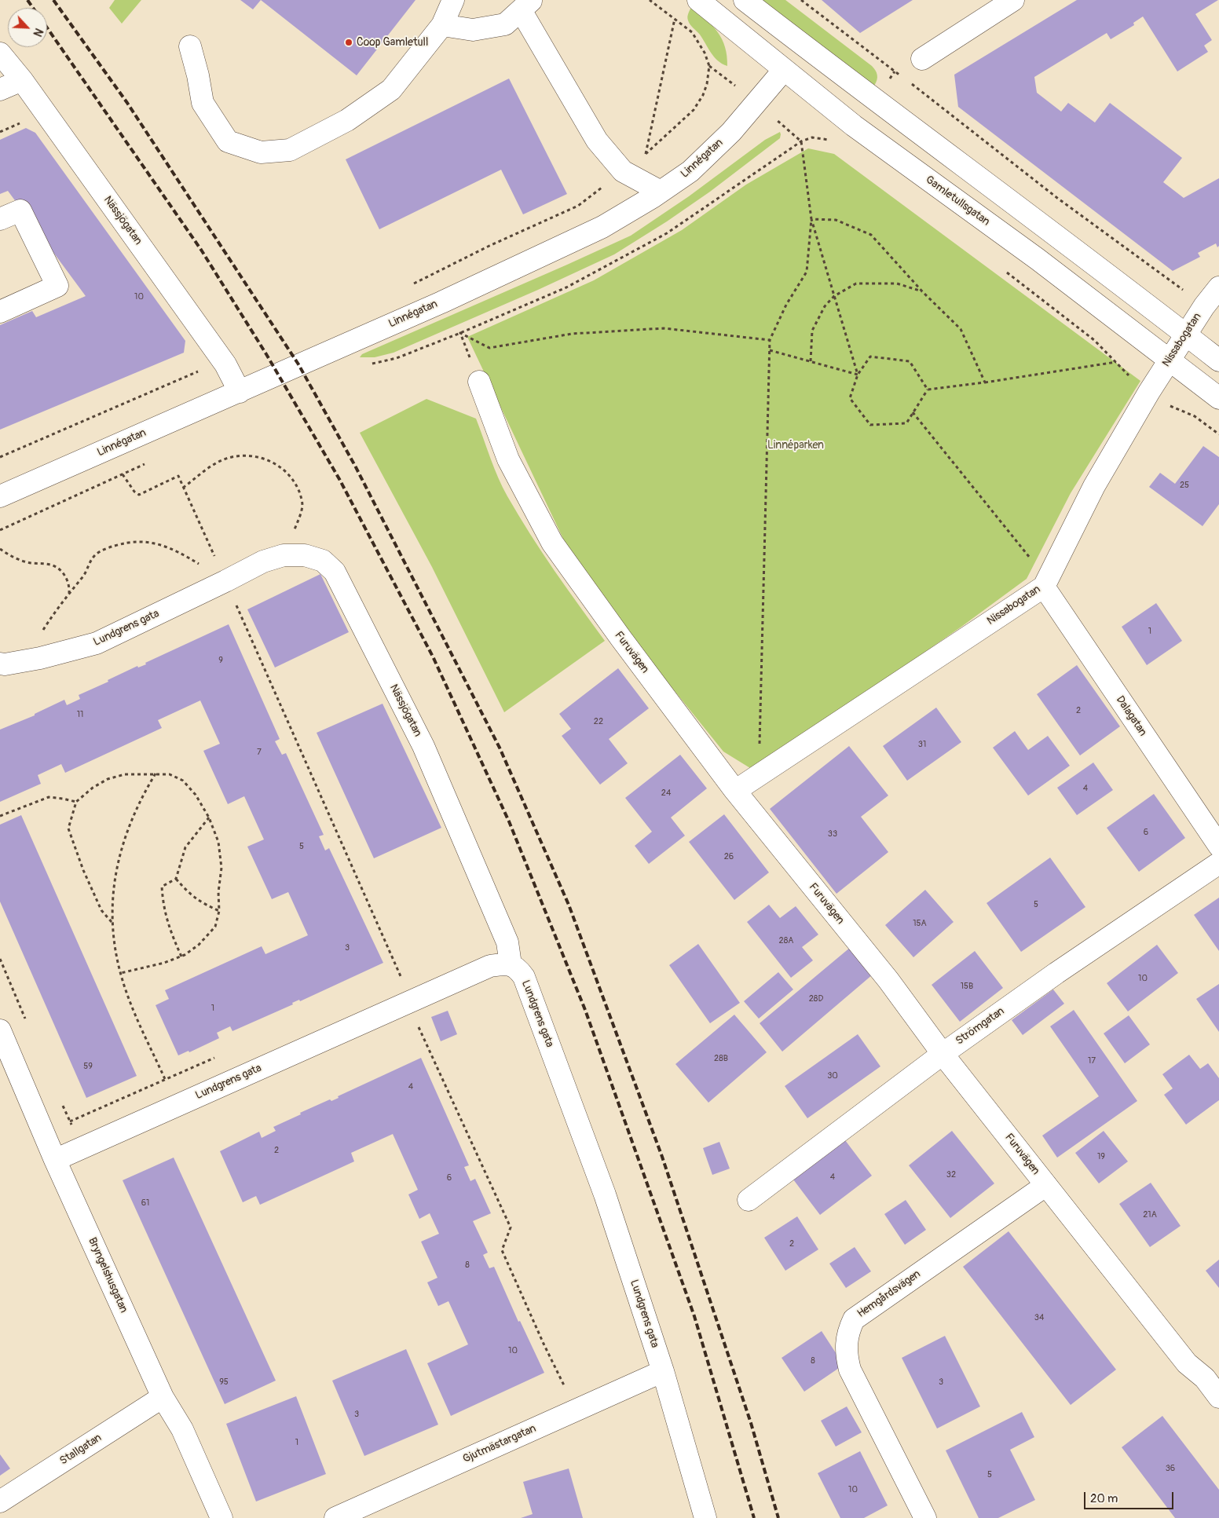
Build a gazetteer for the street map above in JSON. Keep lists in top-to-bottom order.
{
  "streets": {
    "street": [
      "Linnégatan",
      "Gamletullsgatan",
      "Nässjögatan",
      "Nissabogatan",
      "Lundgrens gata",
      "Furuvägen",
      "Dalagatan",
      "Strömgatan",
      "Bryngelshusgatan",
      "Hemgårdsvägen",
      "Gjutmästargatan",
      "Stallgatan"
    ]
  },
  "crossings": [
    ["Linnégatan", "Gamletullsgatan"],
    ["Linnégatan", "Nässjögatan"],
    ["Gamletullsgatan", "Nissabogatan"],
    ["Nässjögatan", "Lundgrens gata"],
    ["Nissabogatan", "Furuvägen"],
    ["Nissabogatan", "Dalagatan"],
    ["Lundgrens gata", "Bryngelshusgatan"],
    ["Lundgrens gata", "Gjutmästargatan"],
    ["Furuvägen", "Strömgatan"],
    ["Furuvägen", "Hemgårdsvägen"],
    ["Bryngelshusgatan", "Stallgatan"]
  ],
  "parks": ["Linnéparken"],
  "places": ["Coop Gamletull"],
  "house_numbers": [
    "10",
    "25",
    "1",
    "9",
    "2",
    "11",
    "22",
    "31",
    "7",
    "4",
    "24",
    "6",
    "33",
    "5",
    "26",
    "5",
    "15A",
    "28A",
    "3",
    "10",
    "15B",
    "28D",
    "1",
    "28B",
    "17",
    "59",
    "30",
    "4",
    "2",
    "19",
    "32",
    "4",
    "6",
    "61",
    "21A",
    "2",
    "8",
    "34",
    "10",
    "8",
    "95",
    "3",
    "3",
    "1",
    "36",
    "5",
    "10"
  ],
  "scale_bar": "20 m",
  "north": "bottom right"
}
